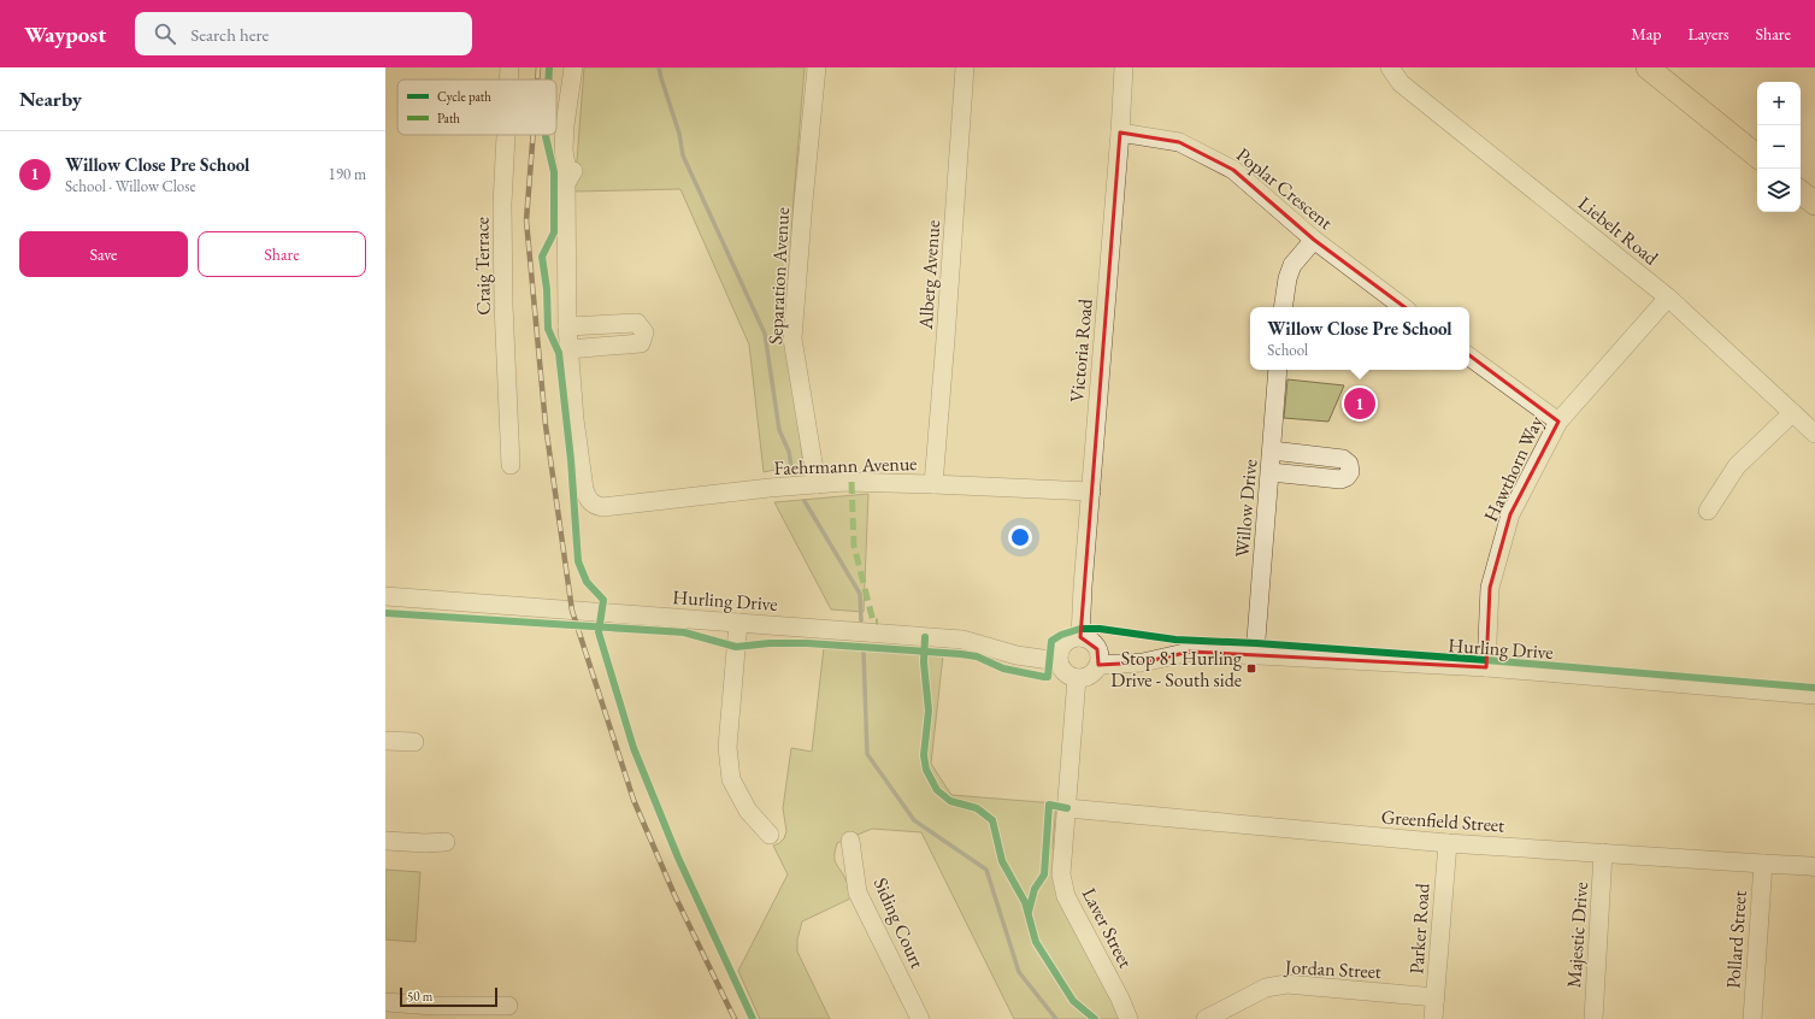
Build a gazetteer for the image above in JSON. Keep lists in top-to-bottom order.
{
  "streets": {
    "street": [
      "Poplar Crescent",
      "Liebelt Road",
      "Craig Terrace",
      "Alberg Avenue",
      "Separation Avenue",
      "Victoria Road",
      "Faehrmann Avenue",
      "Hawthorn Way",
      "Willow Drive",
      "Hurling Drive",
      "Greenfield Street",
      "Siding Court",
      "Laver Street",
      "Parker Road",
      "Majestic Drive",
      "Pollard Street",
      "Jordan Street"
    ]
  },
  "crossings": [
    ["Poplar Crescent", "Victoria Road"],
    ["Liebelt Road", "Hawthorn Way"],
    ["Alberg Avenue", "Faehrmann Avenue"],
    ["Separation Avenue", "Faehrmann Avenue"],
    ["Victoria Road", "Faehrmann Avenue"],
    ["Victoria Road", "Hurling Drive"],
    ["Victoria Road", "Laver Street"],
    ["Hawthorn Way", "Hurling Drive"],
    ["Willow Drive", "Hurling Drive"],
    ["Hurling Drive", "Laver Street"],
    ["Greenfield Street", "Laver Street"],
    ["Greenfield Street", "Parker Road"],
    ["Greenfield Street", "Majestic Drive"],
    ["Greenfield Street", "Pollard Street"],
    ["Parker Road", "Jordan Street"]
  ],
  "places": {
    "transit": ["Stop 81 Hurling Drive - South side"]
  },
  "legend": ["Cycle path", "Path"],
  "scale_bar": "50 m",
  "page": {
    "header": "Waypost",
    "search": "Search here",
    "nav": ["Map", "Layers", "Share"],
    "heading": "Nearby",
    "map_buttons": ["+", "−"],
    "list": [
      {
        "mark": "1",
        "name": "Willow Close Pre School",
        "note": "School · Willow Close",
        "value": "190 m"
      }
    ],
    "buttons": ["Save", "Share"],
    "popup": ["Willow Close Pre School", "School"],
    "pins": "1",
    "scale": "50 m"
  }
}
